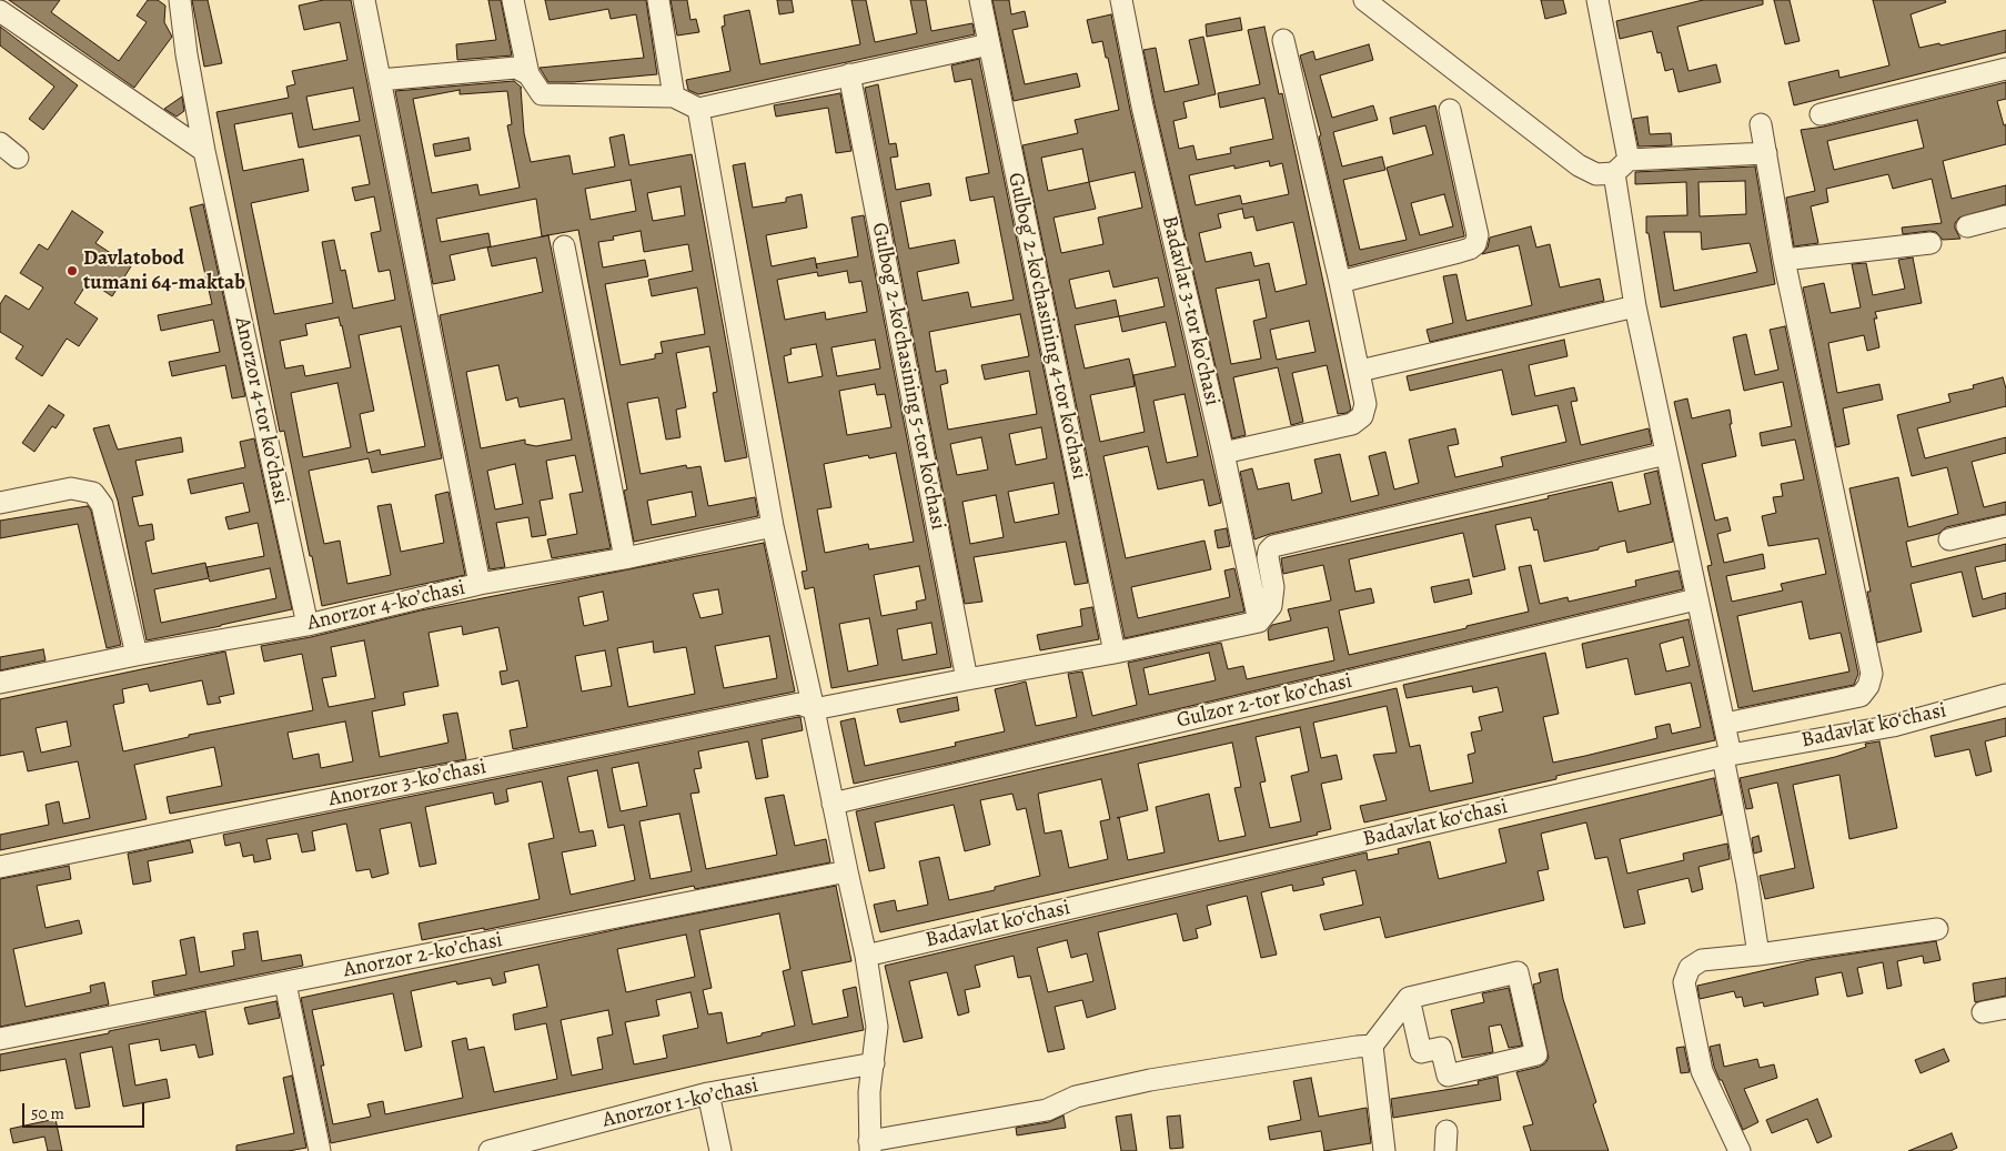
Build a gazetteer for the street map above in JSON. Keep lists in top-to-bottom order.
{
  "streets": {
    "street": [
      "Badavlat 3-tor koʼchasi",
      "Gulbog' 2-ko'chasining 4-tor ko'chasi",
      "Gulbog' 2-ko'chasining 5-tor ko'chasi",
      "Anorzor 4-tor koʼchasi",
      "Аnorzor 4-koʼchasi",
      "Gulzor 2-tor koʼchasi",
      "Badavlat koʻchasi",
      "Аnorzor 3-koʼchasi",
      "Аnorzor 2-koʼchasi",
      "Аnorzor 1-koʼchasi"
    ]
  },
  "crossings": [
    ["Anorzor 4-tor koʼchasi", "Аnorzor 4-koʼchasi"]
  ],
  "places": ["Davlatobod tumani 64-maktab"],
  "scale_bar": "50 m"
}
